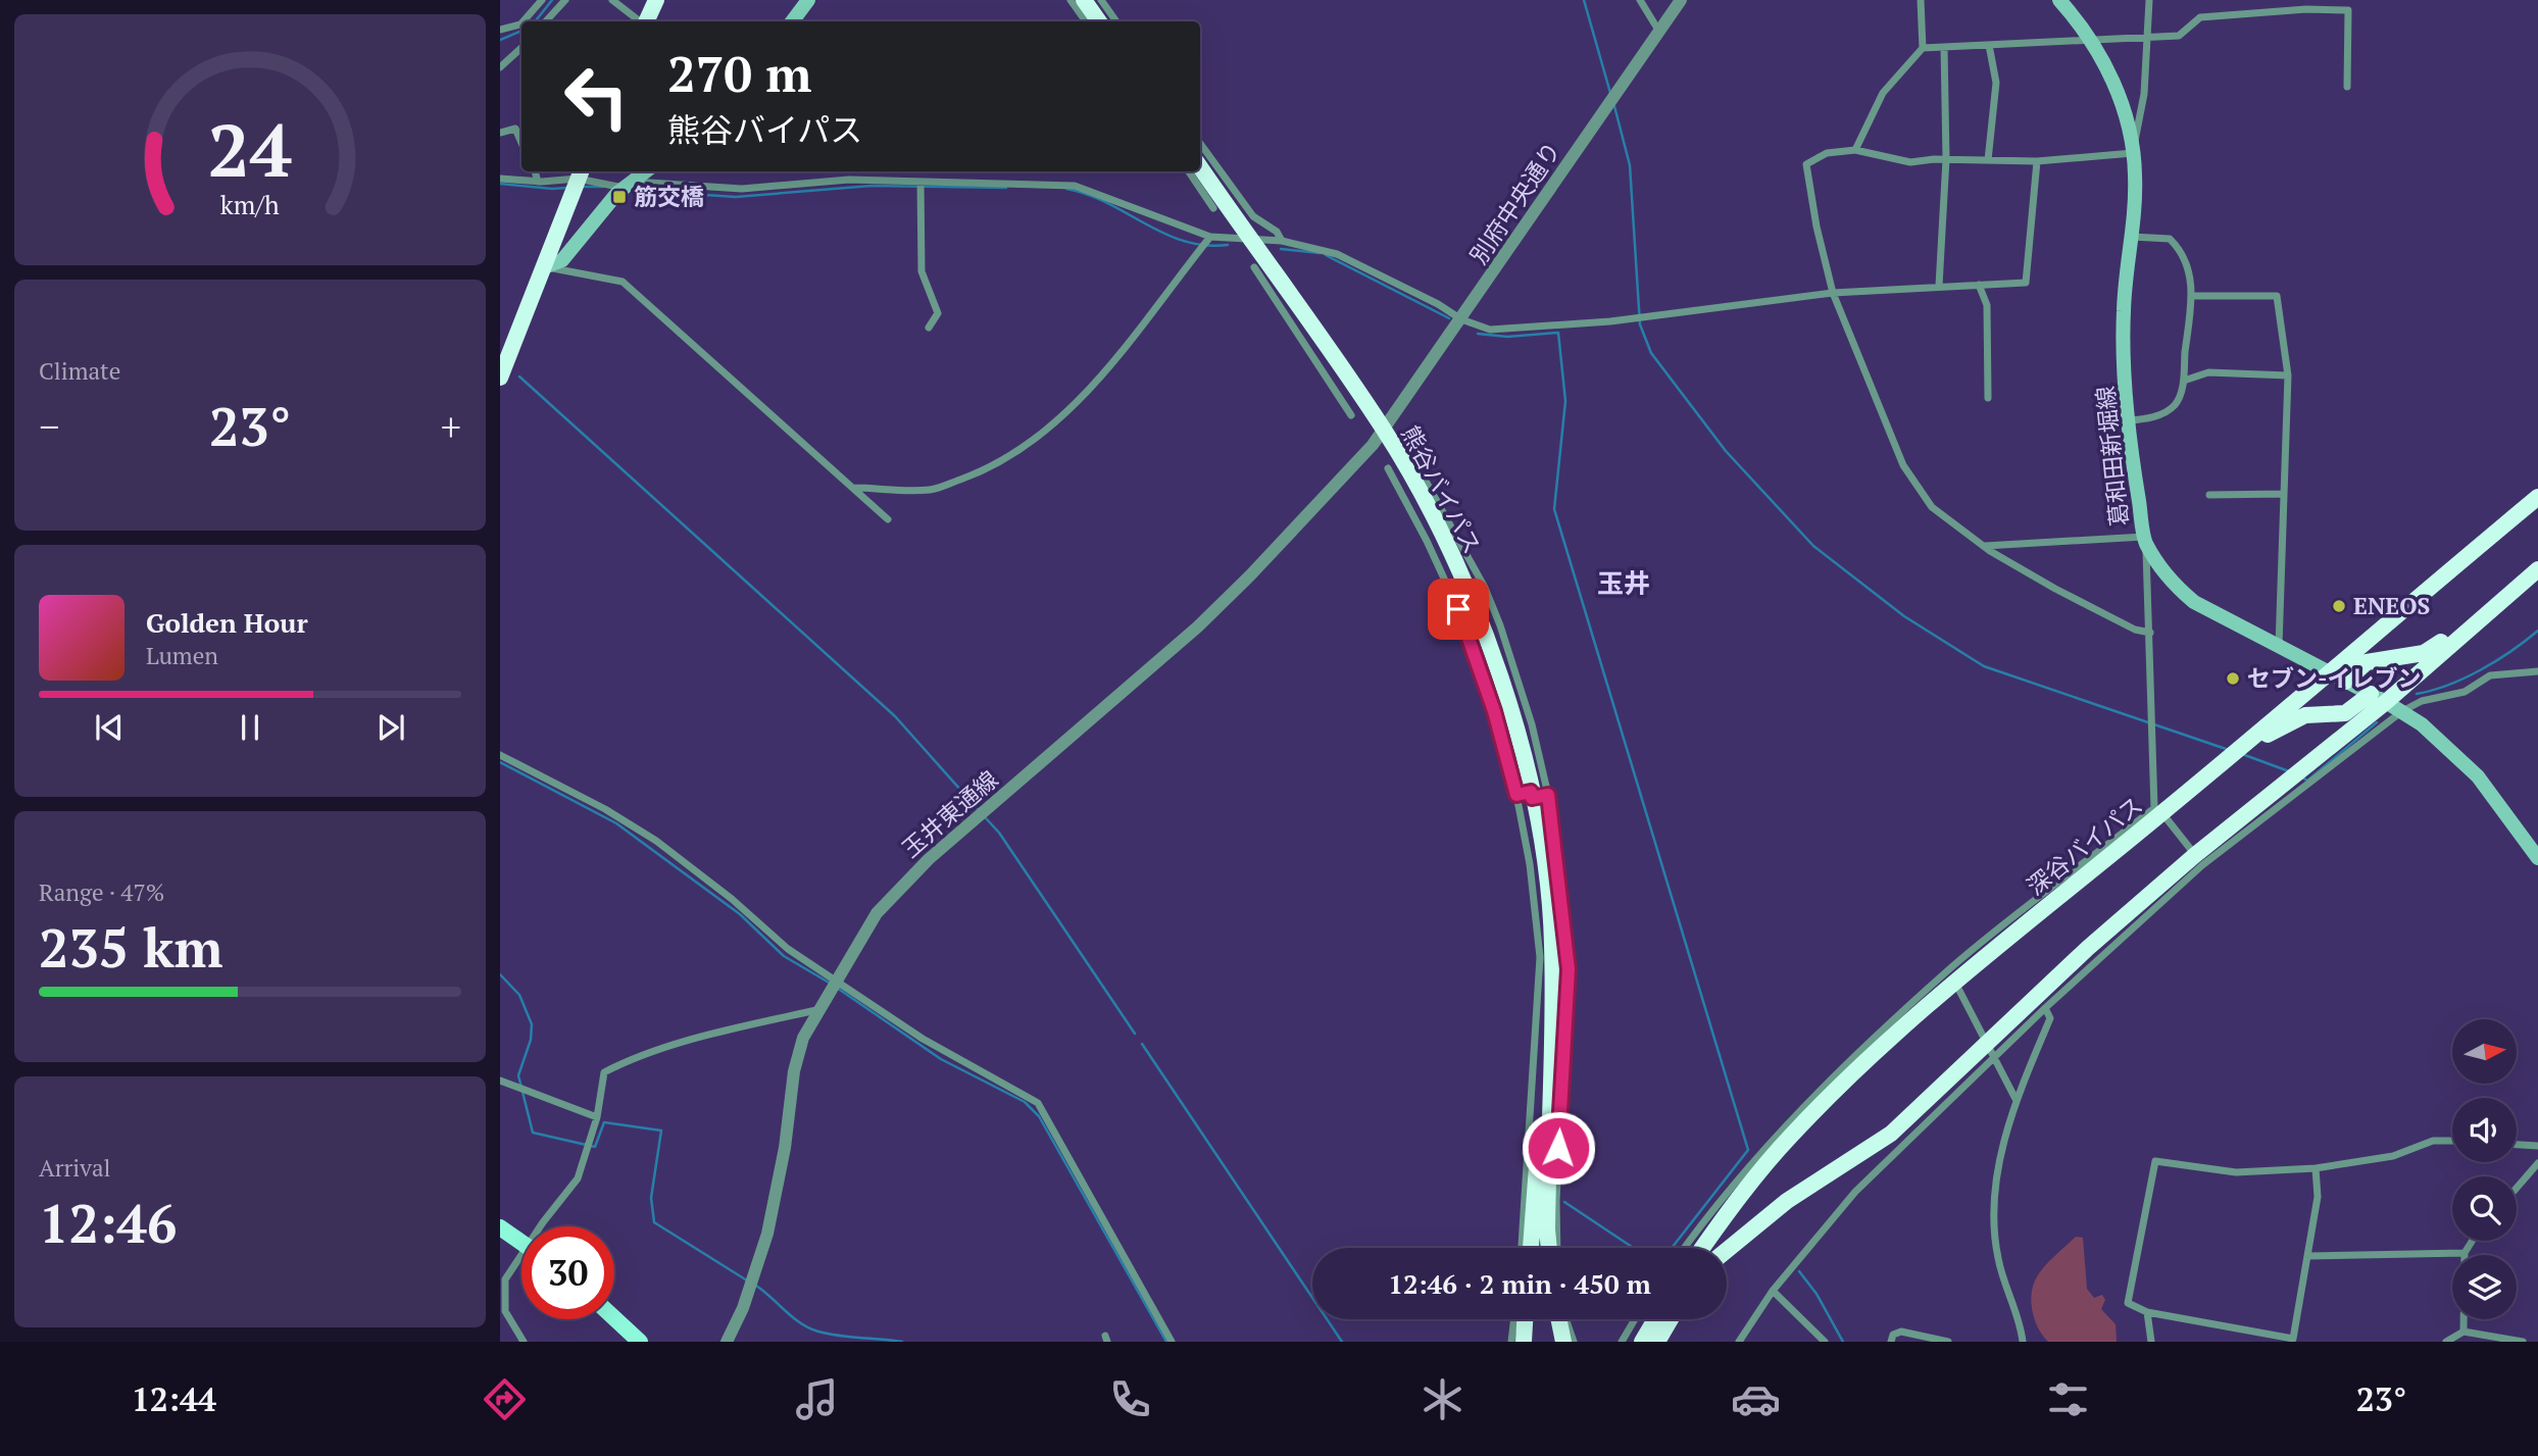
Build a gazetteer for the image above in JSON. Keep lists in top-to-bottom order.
{
  "streets": {
    "highway": ["熊谷バイパス", "深谷バイパス"],
    "main road": ["葛和田新堀線"],
    "street": ["別府中央通り", "玉井東通線"]
  },
  "crossings": [
    ["別府中央通り", "熊谷バイパス"],
    ["別府中央通り", "玉井東通線"],
    ["葛和田新堀線", "深谷バイパス"],
    ["熊谷バイパス", "玉井東通線"]
  ],
  "districts": ["玉井"],
  "places": {
    "transit": ["筋交橋"],
    "other": ["ENEOS", "セブン-イレブン"]
  },
  "north": "right",
  "page": {
    "turn": ["270 m", "熊谷バイパス"],
    "tile": [
      "Climate",
      ["Range · 47%", "235 km"],
      ["Arrival", "12:46"]
    ],
    "heat": ["−", "23°", "+"],
    "song": ["Golden Hour", "Lumen"],
    "limit": "30",
    "trip": "12:46 · 2 min · 450 m",
    "tabs": ["12:44", "23°"],
    "gauge": ["24", "km/h"]
  }
}
